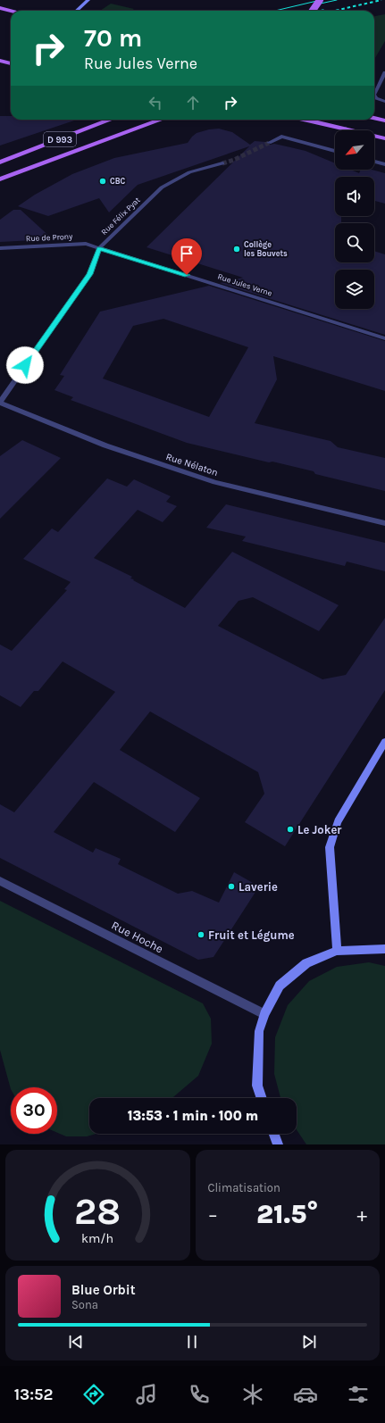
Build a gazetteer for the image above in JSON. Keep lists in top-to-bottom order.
{
  "streets": {
    "main road": ["D 993"],
    "street": [
      "Rue Félix Pyat",
      "Rue de Prony",
      "Rue Jules Verne",
      "Rue Nélaton",
      "Rue Hoche"
    ]
  },
  "crossings": [
    ["Rue Félix Pyat", "Rue de Prony"],
    ["Rue Félix Pyat", "Rue Jules Verne"],
    ["Rue Félix Pyat", "Rue Nélaton"],
    ["Rue de Prony", "Rue Jules Verne"]
  ],
  "places": [
    "CBC",
    "Collège les Bouvets",
    "Le Joker",
    "Laverie",
    "Fruit et Légume"
  ],
  "north": "bottom left",
  "page": {
    "turn": ["70 m", "Rue Jules Verne"],
    "limit": "30",
    "trip": "13:53 · 1 min · 100 m",
    "tile": "Climatisation",
    "heat": ["−", "21.5°", "+"],
    "song": ["Blue Orbit", "Sona"],
    "tabs": "13:52",
    "gauge": ["28", "km/h"]
  }
}
